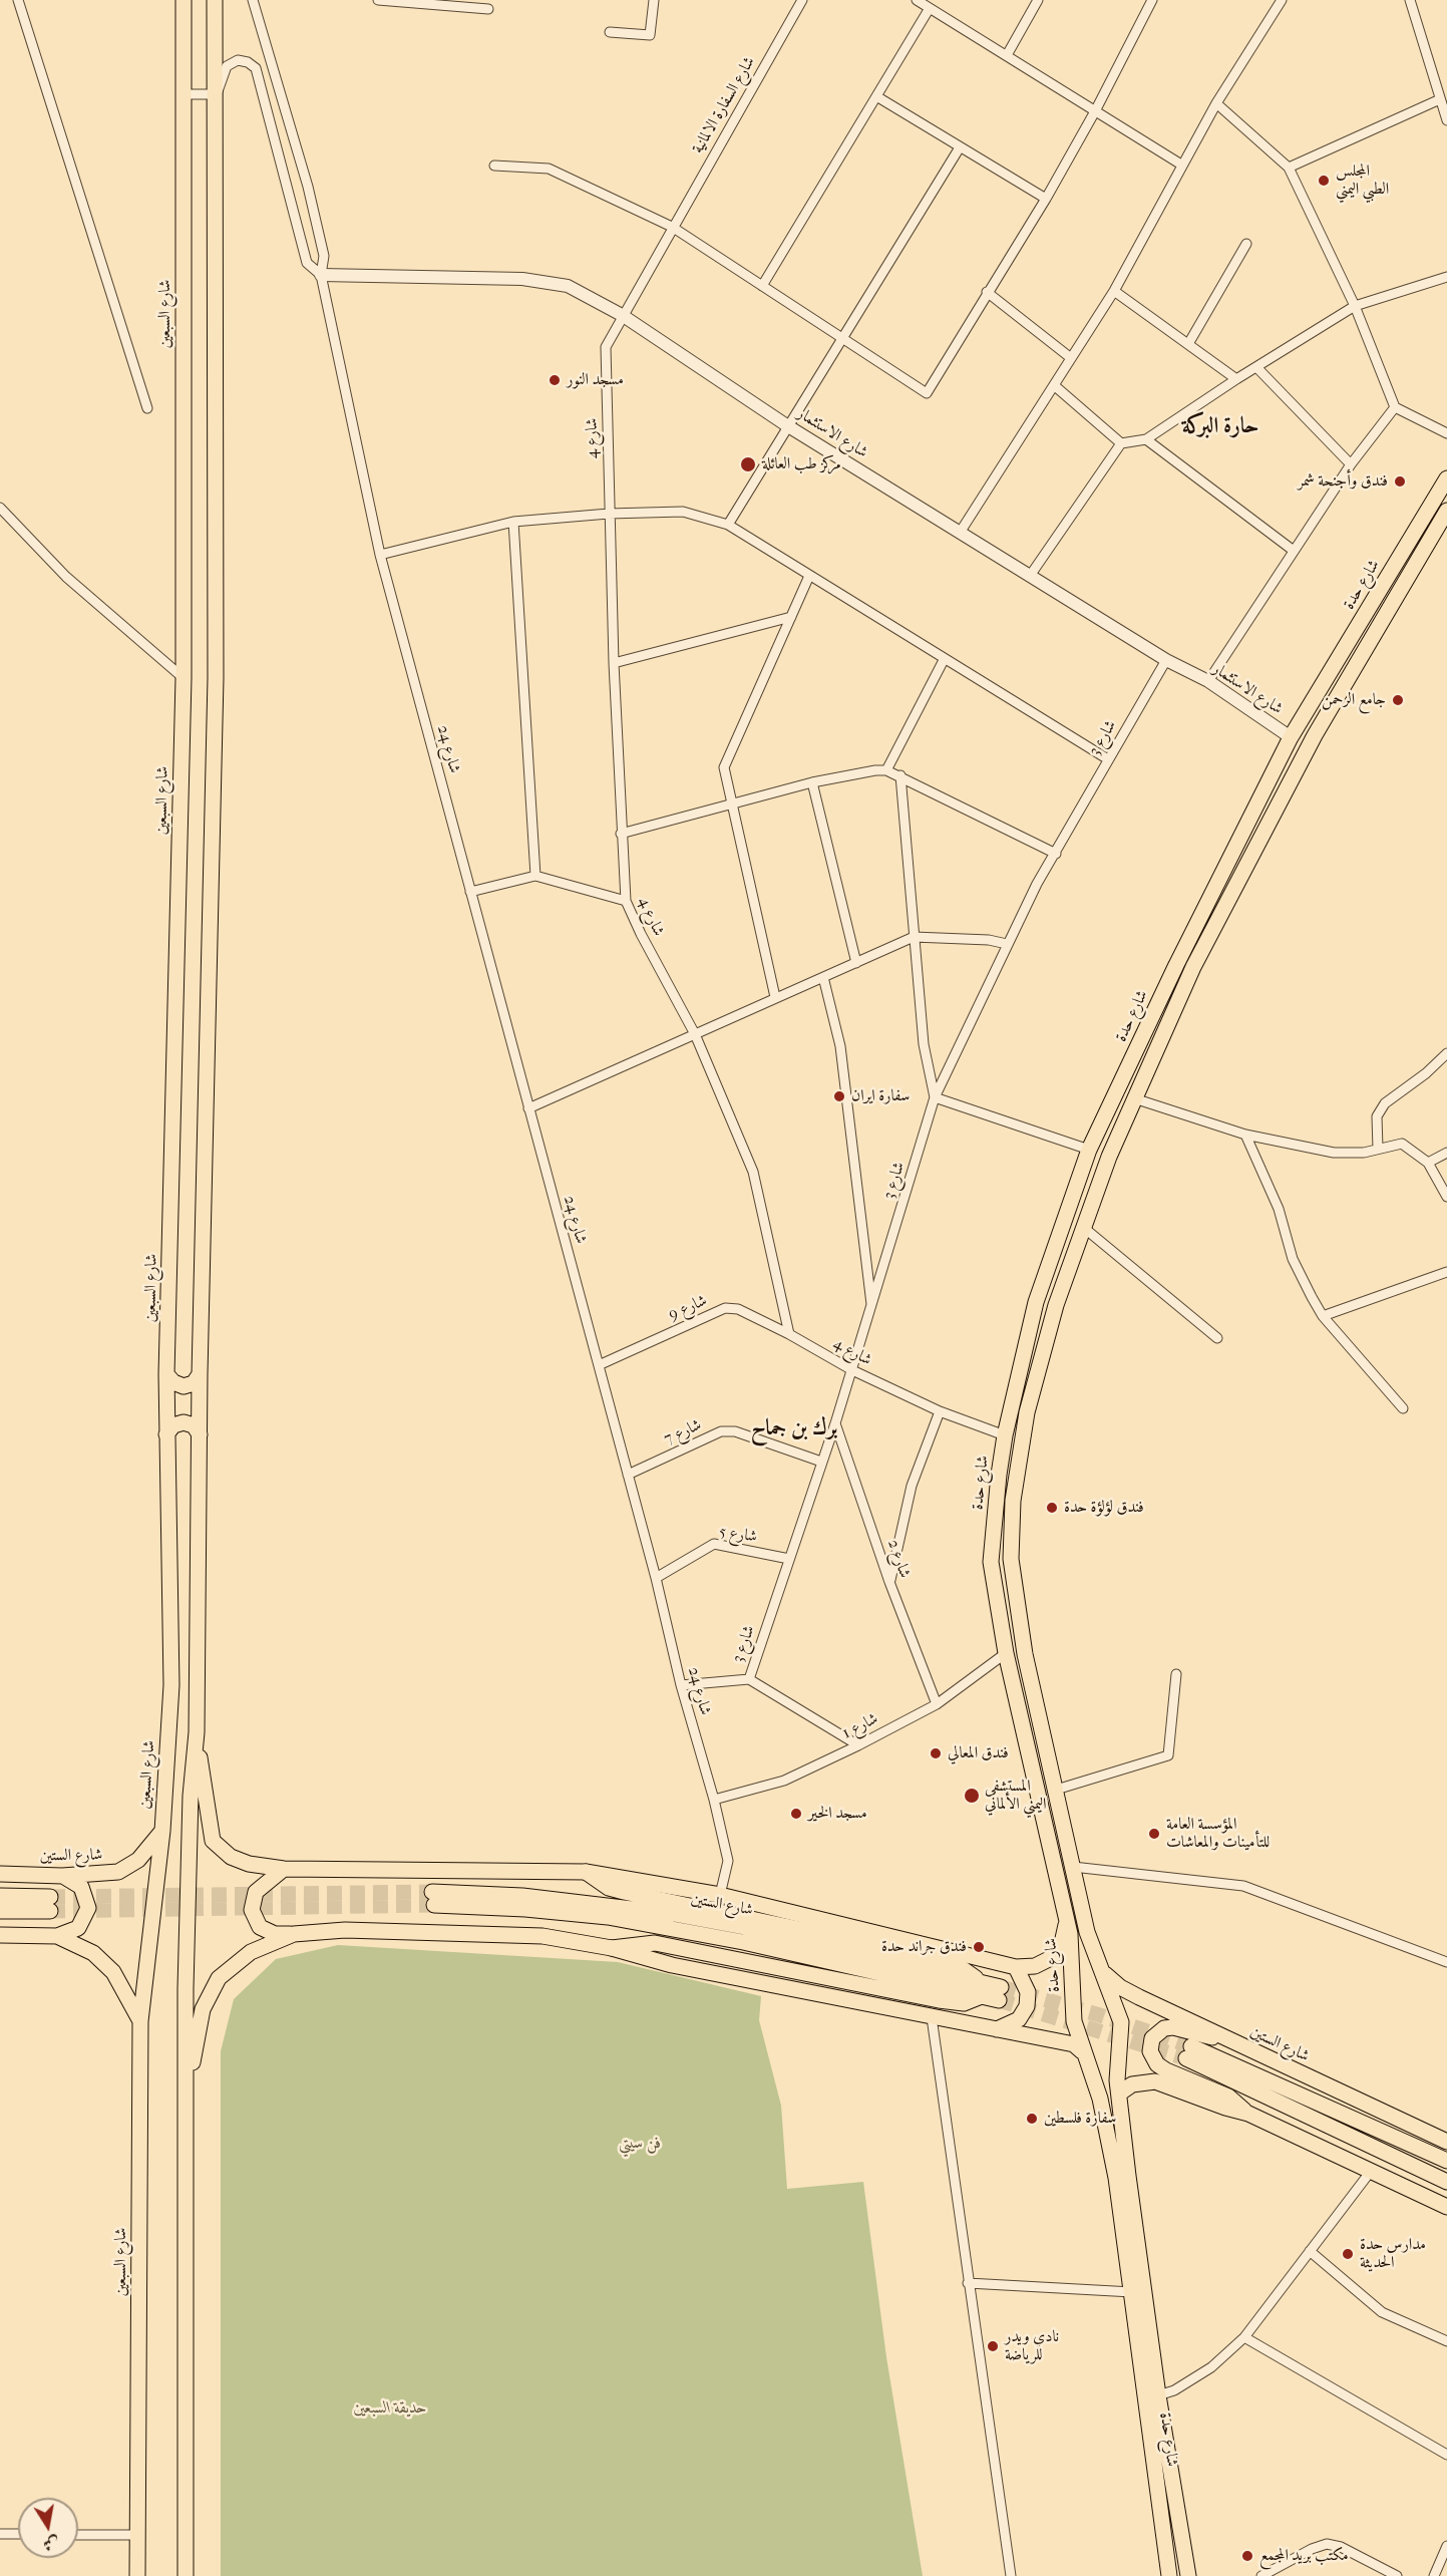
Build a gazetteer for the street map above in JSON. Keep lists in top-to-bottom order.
{
  "streets": {
    "main road": ["شارع السبعين", "شارع حدة", "شارع الستين"],
    "street": [
      "شارع السفارة الالمانية",
      "شارع الاستثمار",
      "شارع 4",
      "شارع 3",
      "شارع 24",
      "شارع 9",
      "شارع 7",
      "شارع 5",
      "شارع 2",
      "شارع 1"
    ]
  },
  "crossings": [
    ["شارع السفارة الالمانية", "شارع 4"],
    ["شارع السبعين", "شارع الستين"],
    ["شارع الاستثمار", "شارع 4"],
    ["شارع الاستثمار", "شارع حدة"],
    ["شارع الاستثمار", "شارع 3"],
    ["شارع الاستثمار", "شارع 24"],
    ["شارع 4", "شارع حدة"],
    ["شارع 4", "شارع 3"],
    ["شارع 4", "شارع 9"],
    ["شارع حدة", "شارع 1"],
    ["شارع حدة", "شارع الستين"],
    ["شارع 3", "شارع 24"],
    ["شارع 3", "شارع 7"],
    ["شارع 3", "شارع 5"],
    ["شارع 3", "شارع 2"],
    ["شارع 24", "شارع 9"],
    ["شارع 24", "شارع 7"],
    ["شارع 24", "شارع 5"],
    ["شارع 24", "شارع 1"],
    ["شارع 2", "شارع 1"]
  ],
  "districts": ["حارة البركة", "برك بن جماح"],
  "parks": ["فن سيتي", "حديقة السبعين"],
  "places": [
    "المجلس الطبي اليمني",
    "مسجد النور",
    "مركز طب العائلة",
    "فندق وأجنحة شمر",
    "جامع الرحمن",
    "سفارة ايران",
    "فندق لؤلؤة حدة",
    "فندق المعالي",
    "المستشفى اليمني الألماني",
    "مسجد الخير",
    "المؤسسة العامة للتأمينات والمعاشات",
    "فندق جراند حدة",
    "سفارة فلسطين",
    "مدارس حدة الحديثة",
    "نادي ويدر للرياضة",
    "مكتب بريد المجمع"
  ],
  "north": "bottom"
}
